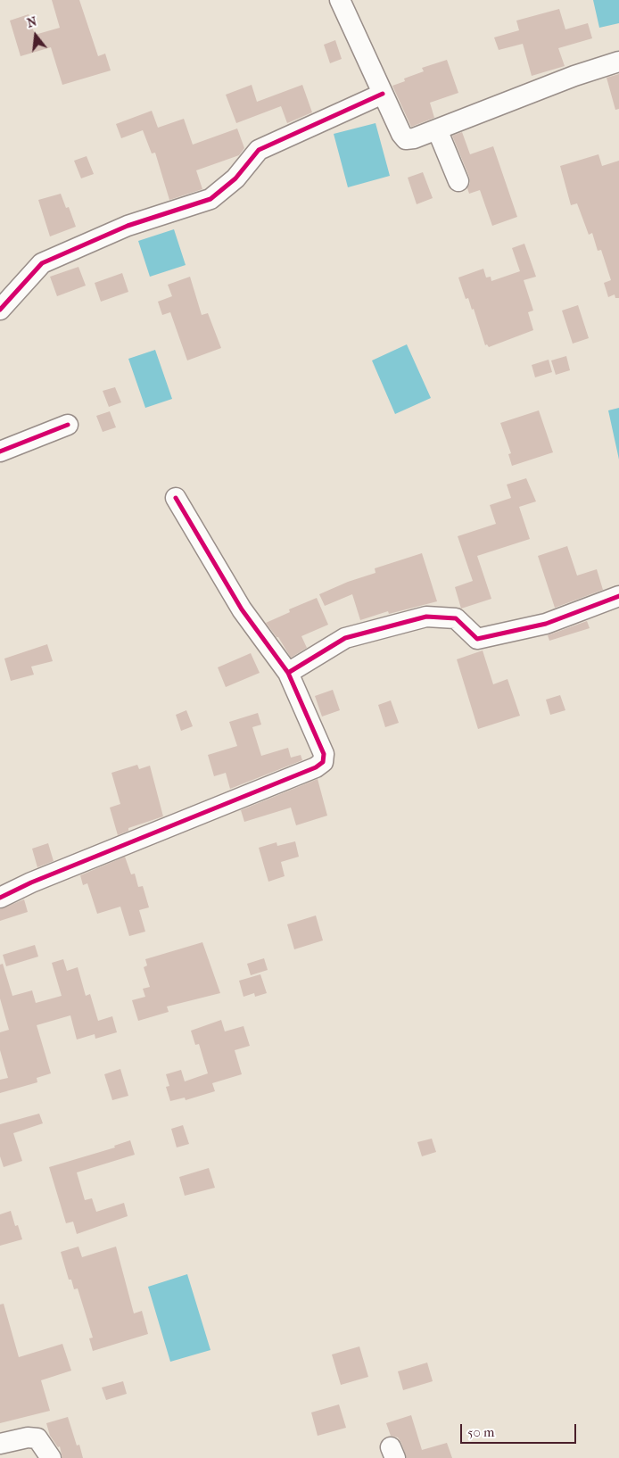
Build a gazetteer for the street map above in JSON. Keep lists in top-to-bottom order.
{
  "scale_bar": "50 m",
  "north": "top"
}
